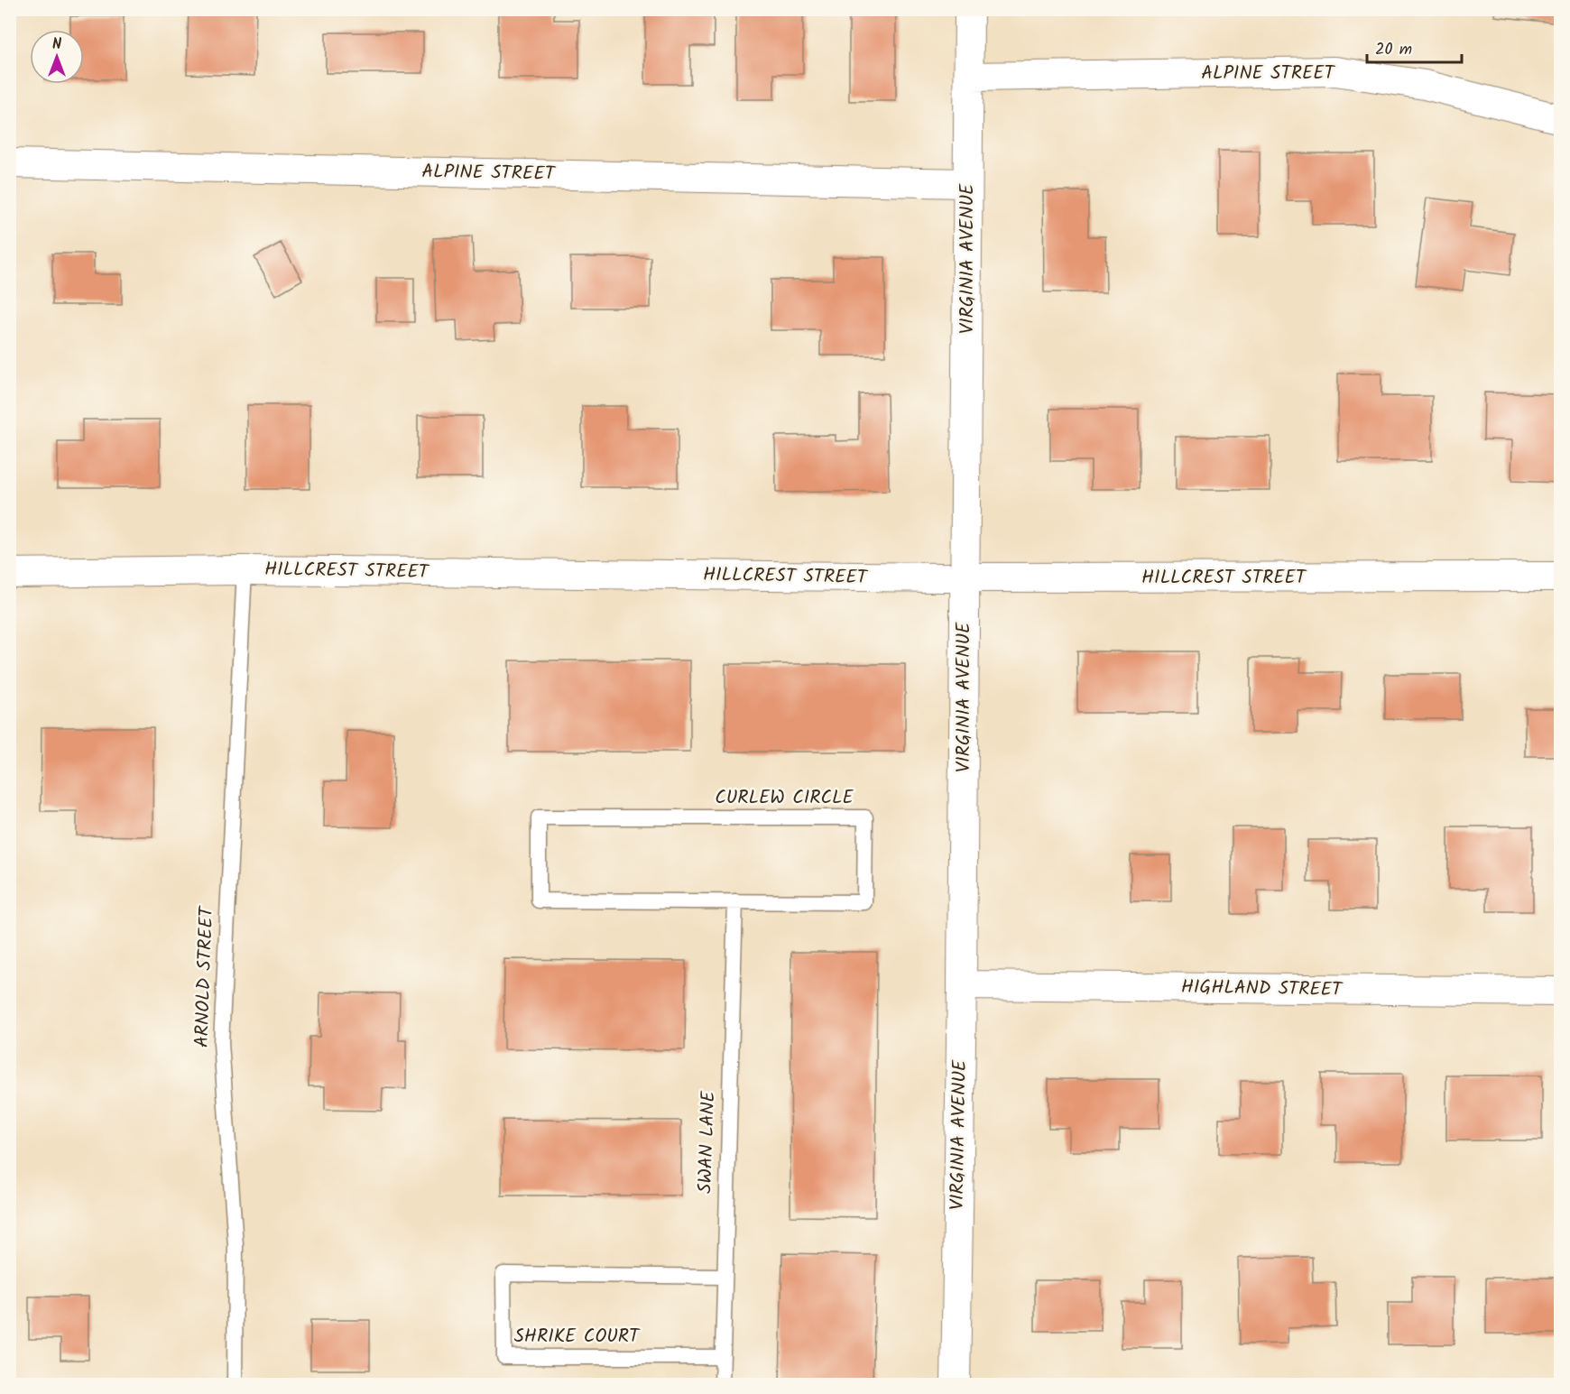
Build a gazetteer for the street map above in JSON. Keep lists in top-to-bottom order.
{
  "streets": {
    "street": [
      "ALPINE STREET",
      "VIRGINIA AVENUE",
      "HILLCREST STREET",
      "HIGHLAND STREET"
    ],
    "lane": [
      "CURLEW CIRCLE",
      "ARNOLD STREET",
      "SWAN LANE",
      "SHRIKE COURT"
    ]
  },
  "crossings": [
    ["ALPINE STREET", "VIRGINIA AVENUE"],
    ["VIRGINIA AVENUE", "HILLCREST STREET"],
    ["VIRGINIA AVENUE", "HIGHLAND STREET"],
    ["HILLCREST STREET", "ARNOLD STREET"],
    ["CURLEW CIRCLE", "SWAN LANE"],
    ["SWAN LANE", "SHRIKE COURT"]
  ],
  "scale_bar": "20 m",
  "north": "top"
}
